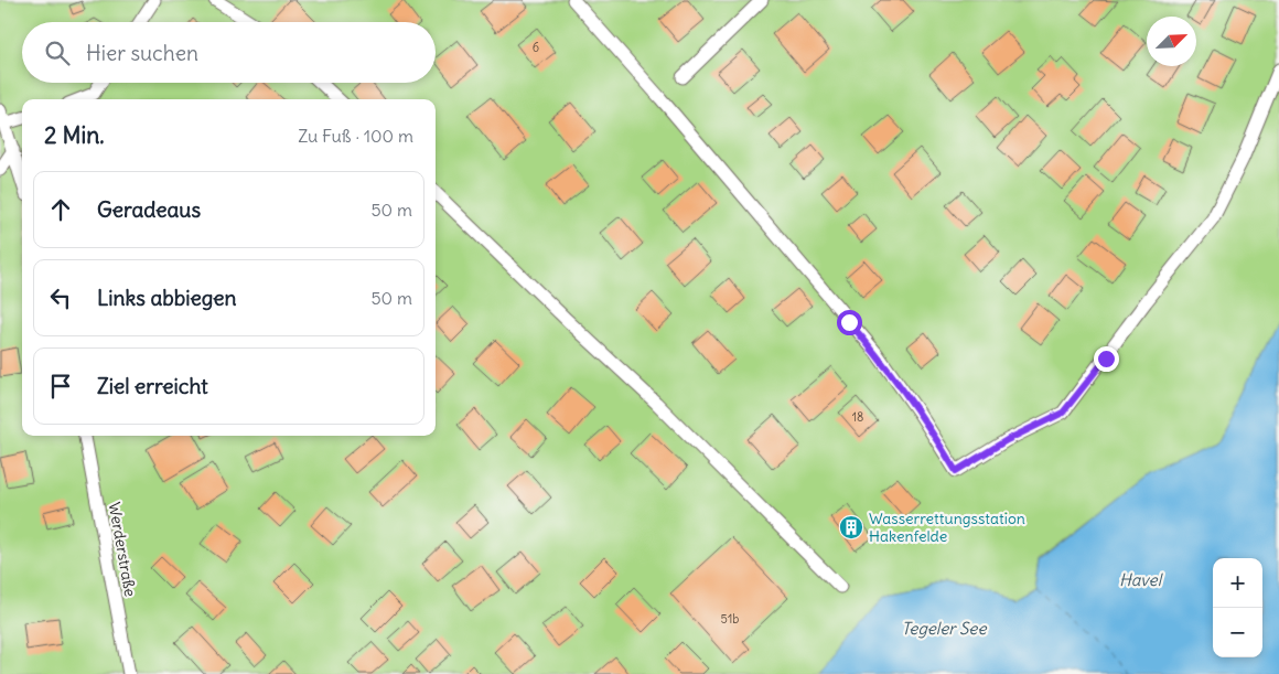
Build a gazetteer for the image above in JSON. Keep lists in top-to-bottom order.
{
  "streets": {
    "lane": ["Werderstraße"]
  },
  "water": ["Havel", "Tegeler See"],
  "places": {
    "building": ["Wasserrettungsstation Hakenfelde"]
  },
  "house_numbers": ["6", "18", "51b"],
  "north": "top right",
  "page": {
    "search": "Hier suchen",
    "heading": ["2 Min.", "Zu Fuß · 100 m"],
    "list": [
      ["Geradeaus", "50 m"],
      ["Links abbiegen", "50 m"],
      "Ziel erreicht"
    ],
    "map_buttons": ["+", "−"]
  }
}
